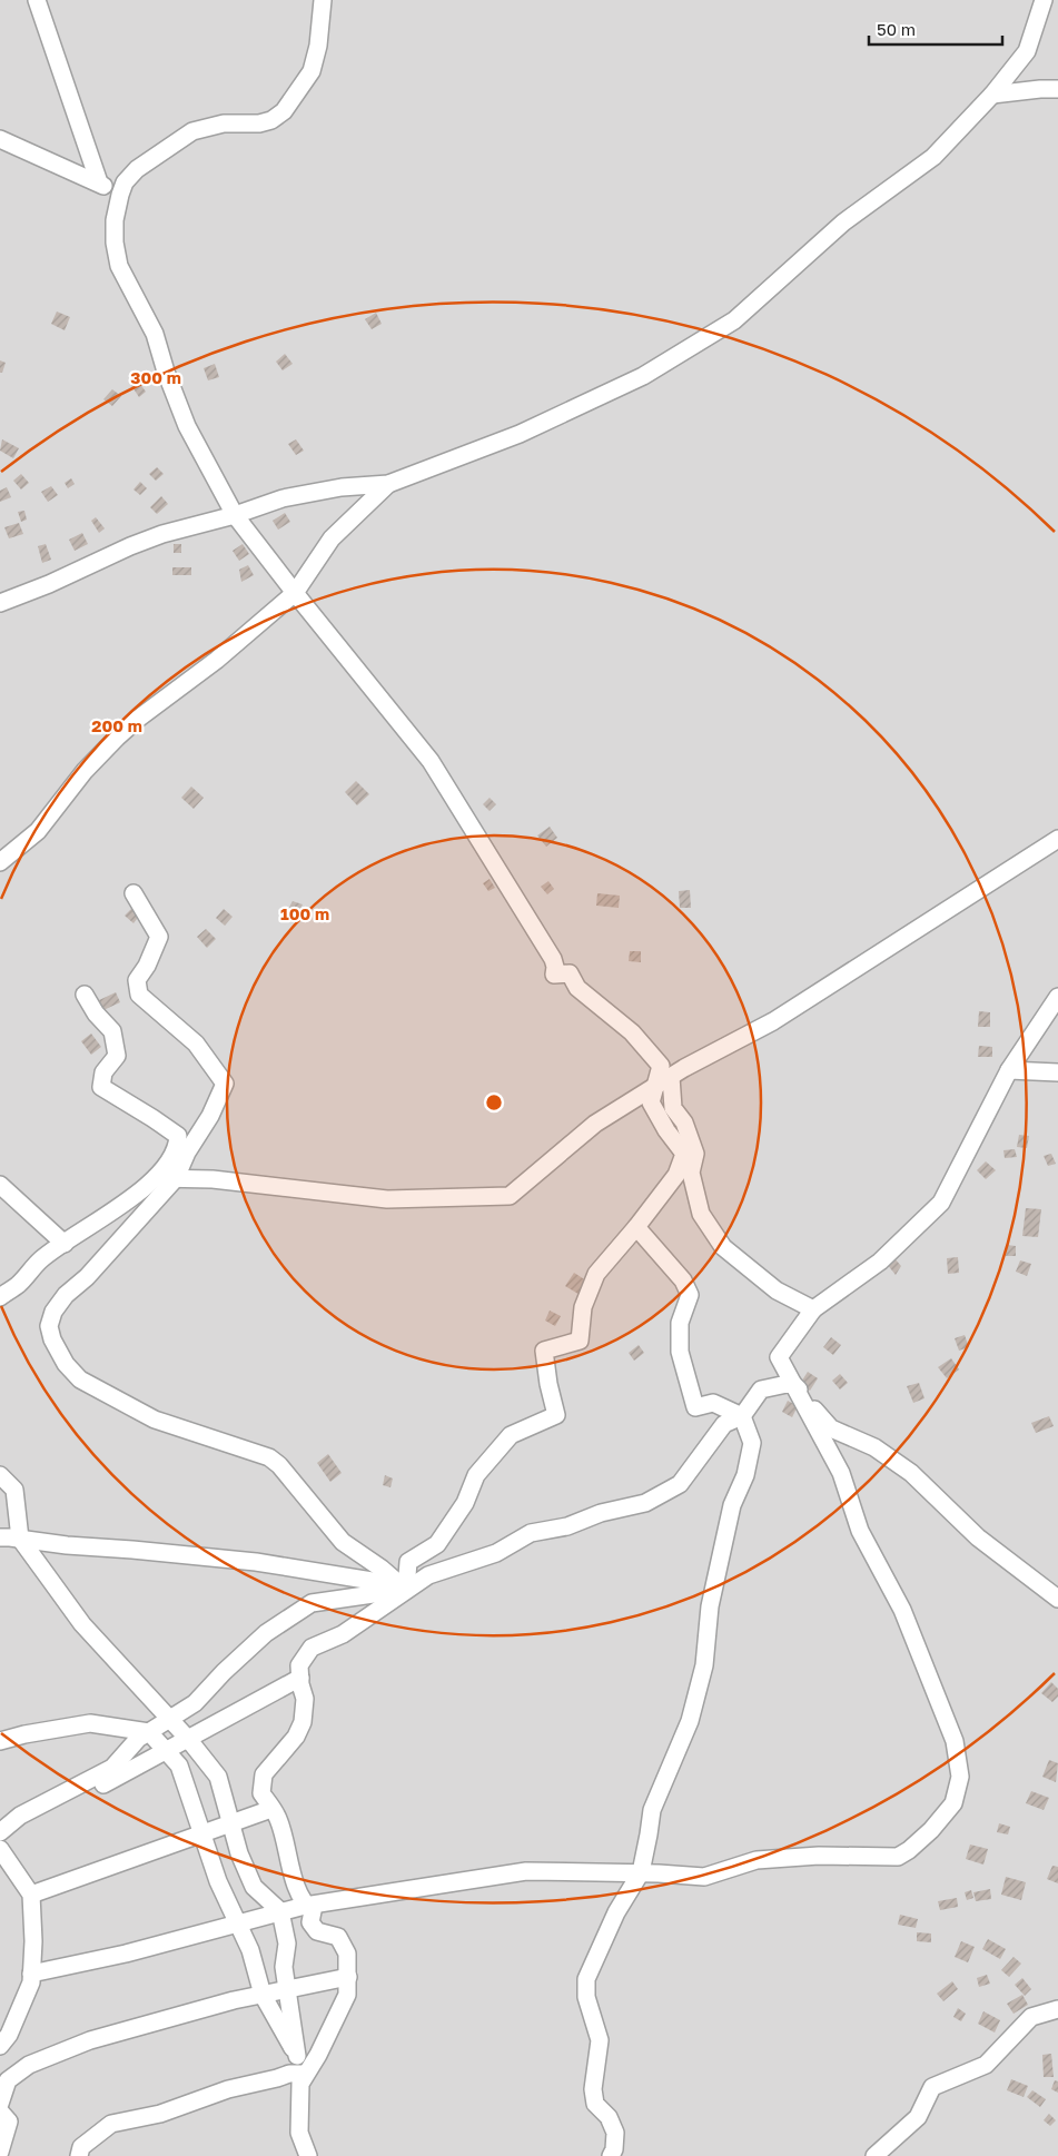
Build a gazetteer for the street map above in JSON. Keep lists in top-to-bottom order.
{
  "scale_bar": "50 m",
  "rings": ["300 m", "200 m", "100 m"]
}
